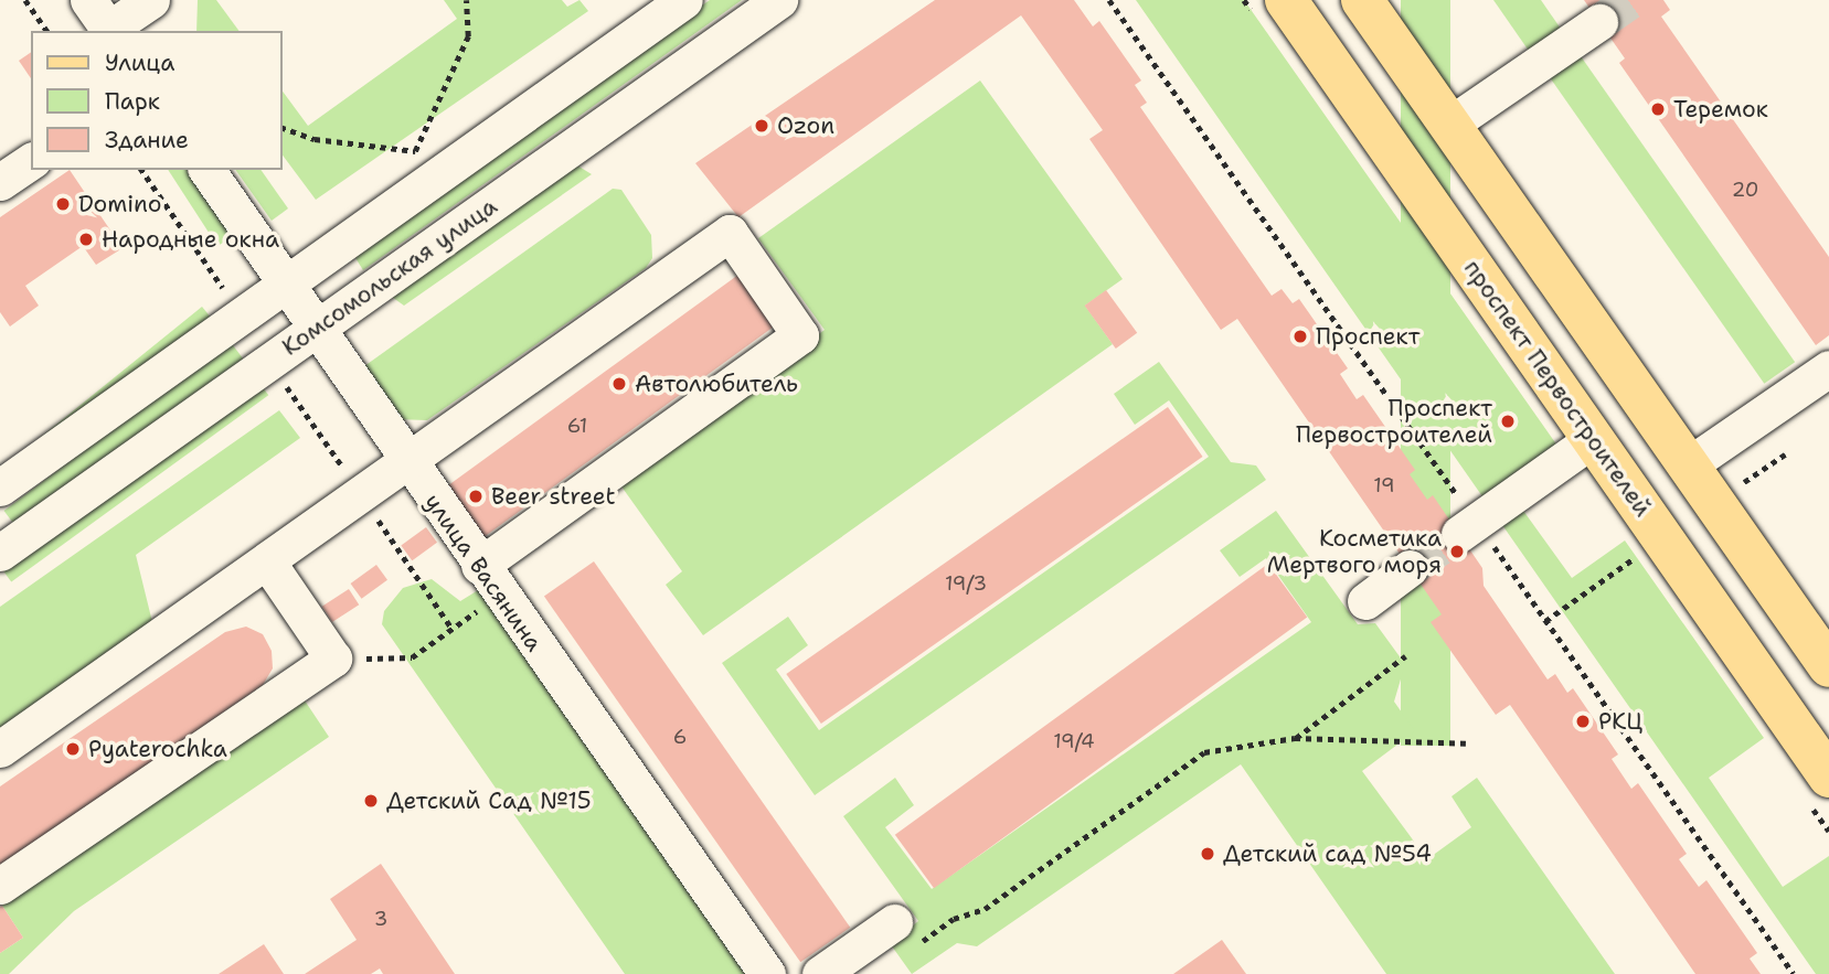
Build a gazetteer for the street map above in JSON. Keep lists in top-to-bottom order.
{
  "streets": {
    "main road": ["проспект Первостроителей"],
    "street": ["Комсомольская улица", "улица Васянина"]
  },
  "crossings": [
    ["Комсомольская улица", "улица Васянина"]
  ],
  "places": [
    "Теремок",
    "Ozon",
    "Domino",
    "Народные окна",
    "Проспект",
    "Автолюбитель",
    "Проспект Первостроителей",
    "Beer street",
    "Косметика Мертвого моря",
    "РКЦ",
    "Pyaterochka",
    "Детский Сад №15",
    "Детский сад №54"
  ],
  "house_numbers": [
    "20",
    "61",
    "19",
    "19/3",
    "6",
    "19/4",
    "3"
  ],
  "legend": ["Улица", "Парк", "Здание"]
}
